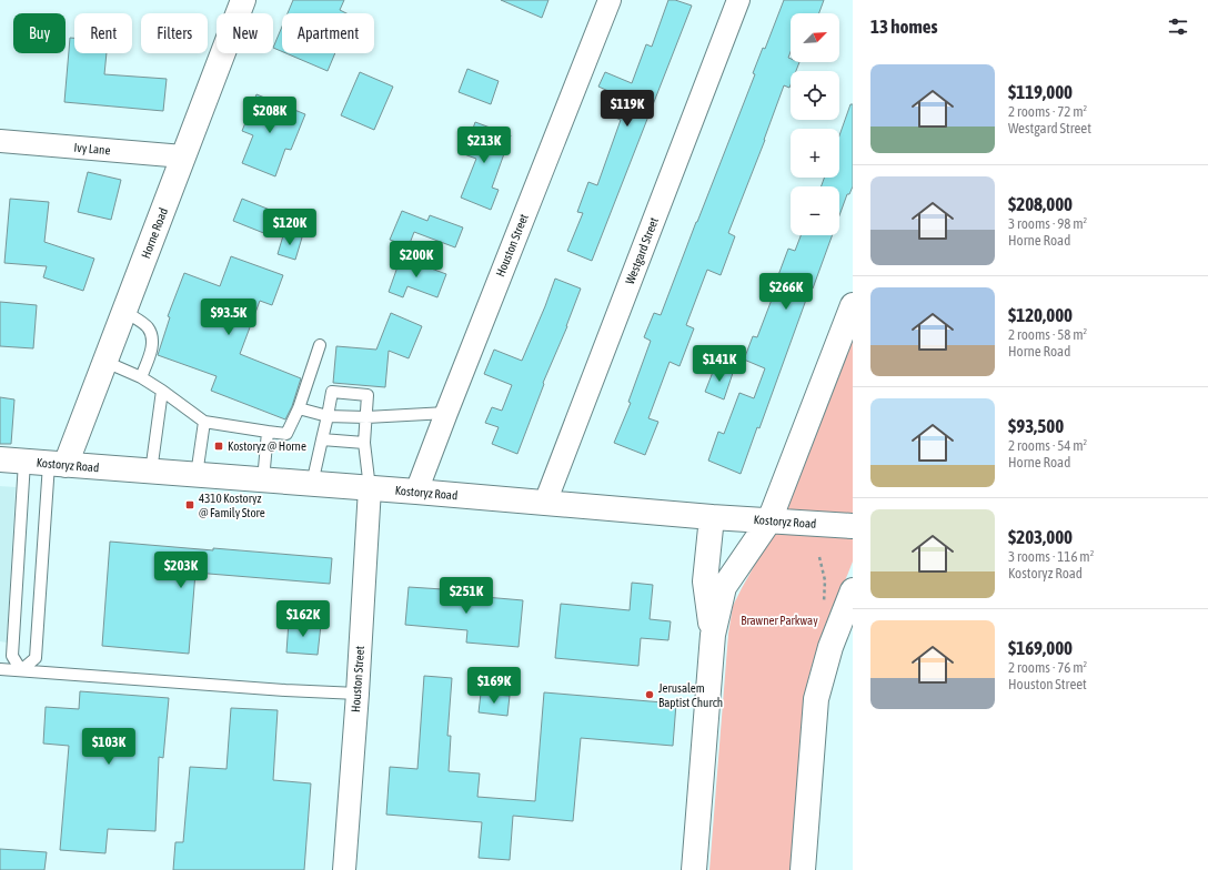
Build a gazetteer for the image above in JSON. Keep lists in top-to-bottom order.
{
  "streets": {
    "main road": ["Horne Road", "Kostoryz Road"],
    "street": ["Ivy Lane", "Houston Street", "Westgard Street"]
  },
  "crossings": [
    ["Ivy Lane", "Horne Road"],
    ["Horne Road", "Kostoryz Road"],
    ["Houston Street", "Kostoryz Road"],
    ["Westgard Street", "Kostoryz Road"]
  ],
  "parks": ["Brawner Parkway"],
  "places": {
    "transit": ["Kostoryz @ Horne", "4310 Kostoryz @ Family Store"],
    "other": ["Jerusalem Baptist Church"]
  },
  "north": "top right",
  "page": {
    "heading": "13 homes",
    "map_buttons": ["+", "−"],
    "chip": [
      "Buy",
      "Rent",
      "Filters",
      "New",
      "Apartment"
    ],
    "list": [
      {
        "name": "$119,000",
        "note": "2 rooms · 72 m² · Westgard Street"
      },
      {
        "name": "$208,000",
        "note": "3 rooms · 98 m² · Horne Road"
      },
      {
        "name": "$120,000",
        "note": "2 rooms · 58 m² · Horne Road"
      },
      {
        "name": "$93,500",
        "note": "2 rooms · 54 m² · Horne Road"
      },
      {
        "name": "$203,000",
        "note": "3 rooms · 116 m² · Kostoryz Road"
      },
      {
        "name": "$169,000",
        "note": "2 rooms · 76 m² · Houston Street"
      }
    ],
    "price": [
      "$119K",
      "$208K",
      "$213K",
      "$120K",
      "$200K",
      "$266K",
      "$93.5K",
      "$141K",
      "$203K",
      "$251K",
      "$162K",
      "$169K",
      "$103K"
    ]
  }
}
